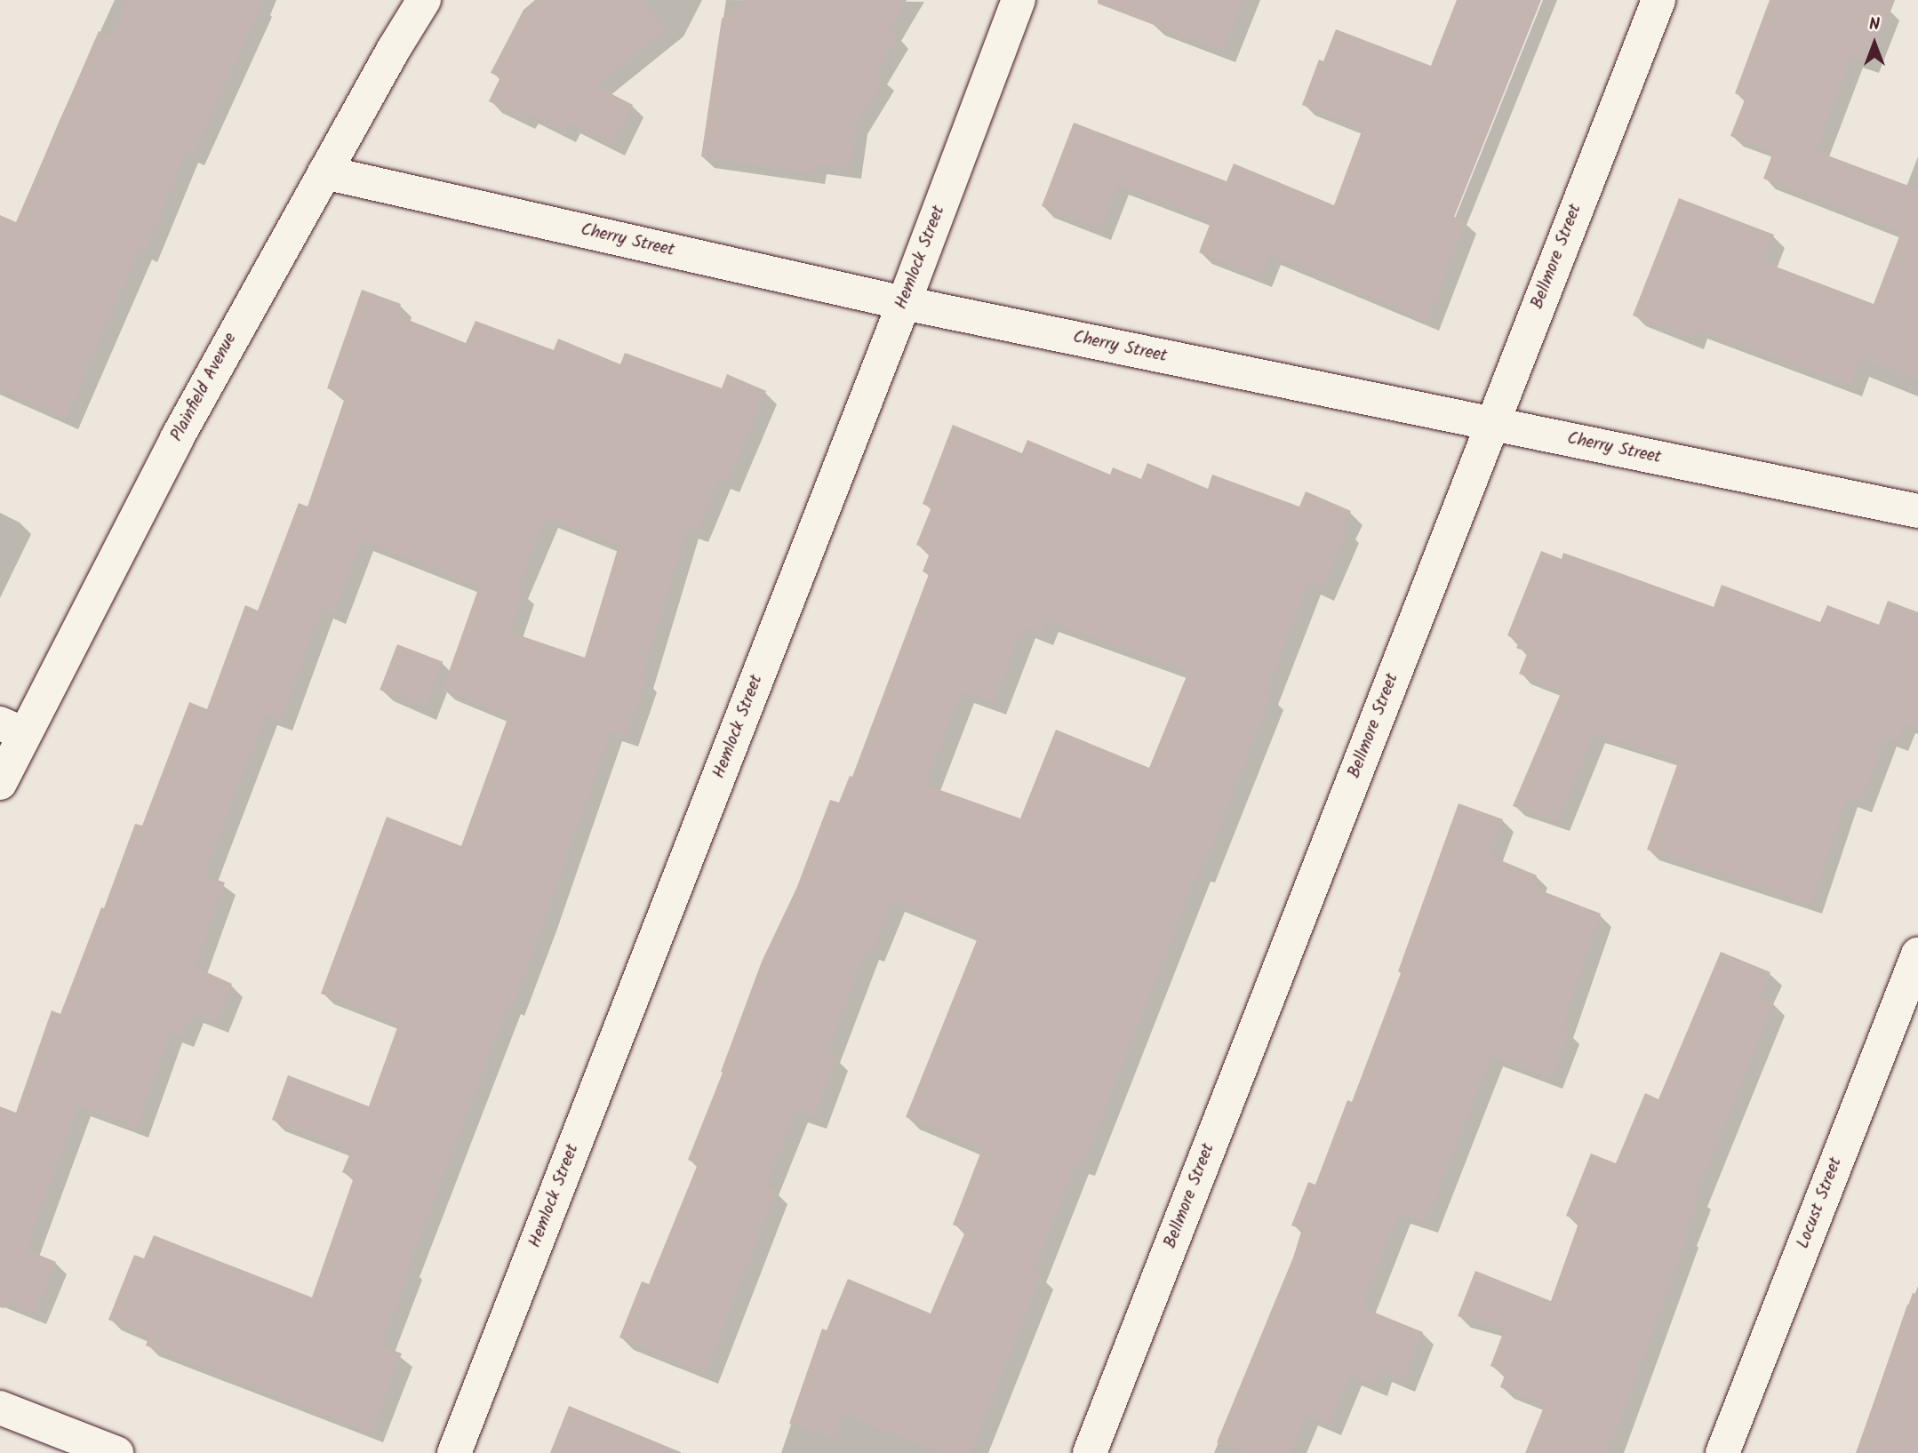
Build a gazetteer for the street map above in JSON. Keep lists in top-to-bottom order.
{
  "streets": {
    "street": [
      "Cherry Street",
      "Bellmore Street",
      "Hemlock Street",
      "Plainfield Avenue",
      "Locust Street"
    ]
  },
  "crossings": [
    ["Cherry Street", "Bellmore Street"],
    ["Cherry Street", "Hemlock Street"],
    ["Cherry Street", "Plainfield Avenue"]
  ],
  "north": "top"
}
